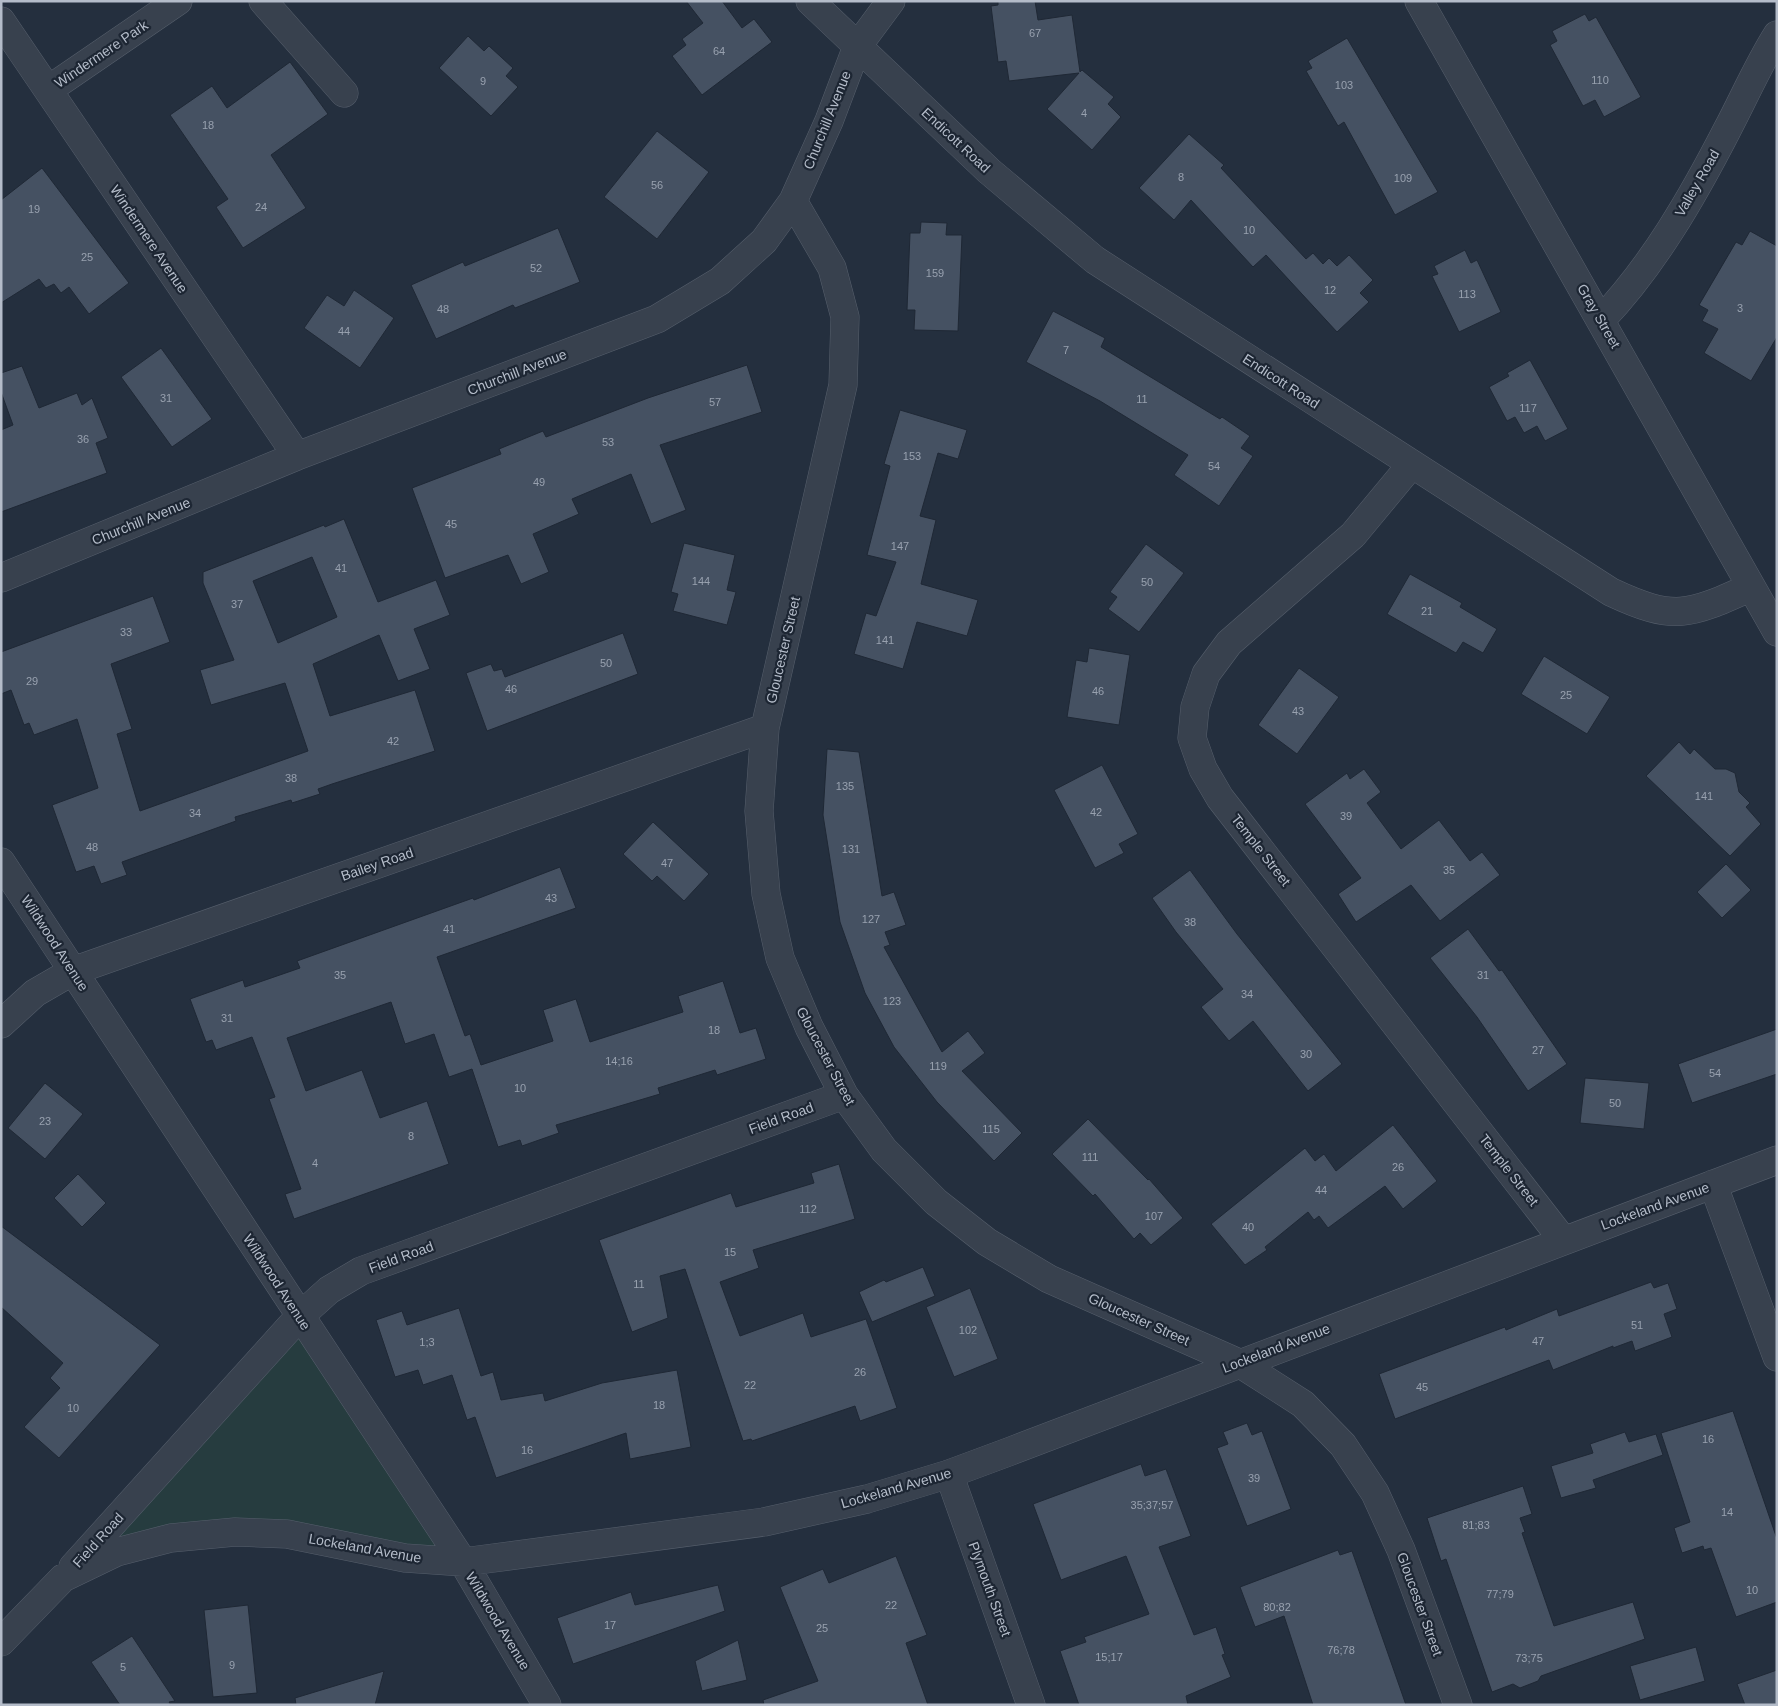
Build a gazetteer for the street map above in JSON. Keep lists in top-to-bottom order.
{
  "streets": {
    "street": [
      "Windermere Park",
      "Churchill Avenue",
      "Endicott Road",
      "Valley Road",
      "Windermere Avenue",
      "Gray Street",
      "Gloucester Street",
      "Temple Street",
      "Bailey Road",
      "Wildwood Avenue",
      "Field Road",
      "Lockeland Avenue",
      "Plymouth Street"
    ]
  },
  "crossings": [
    ["Windermere Park", "Windermere Avenue"],
    ["Churchill Avenue", "Endicott Road"],
    ["Churchill Avenue", "Windermere Avenue"],
    ["Churchill Avenue", "Gloucester Street"],
    ["Endicott Road", "Gray Street"],
    ["Endicott Road", "Temple Street"],
    ["Valley Road", "Gray Street"],
    ["Gloucester Street", "Bailey Road"],
    ["Gloucester Street", "Field Road"],
    ["Gloucester Street", "Lockeland Avenue"],
    ["Temple Street", "Lockeland Avenue"],
    ["Bailey Road", "Wildwood Avenue"],
    ["Wildwood Avenue", "Field Road"],
    ["Wildwood Avenue", "Lockeland Avenue"],
    ["Field Road", "Lockeland Avenue"],
    ["Lockeland Avenue", "Plymouth Street"]
  ],
  "house_numbers": [
    "67",
    "64",
    "110",
    "9",
    "103",
    "4",
    "18",
    "8",
    "109",
    "56",
    "24",
    "19",
    "10",
    "25",
    "52",
    "159",
    "12",
    "113",
    "3",
    "48",
    "44",
    "7",
    "31",
    "11",
    "57",
    "117",
    "36",
    "53",
    "153",
    "54",
    "49",
    "45",
    "147",
    "41",
    "144",
    "50",
    "37",
    "21",
    "33",
    "141",
    "50",
    "29",
    "46",
    "46",
    "25",
    "43",
    "42",
    "38",
    "135",
    "141",
    "42",
    "34",
    "39",
    "48",
    "131",
    "47",
    "35",
    "43",
    "127",
    "38",
    "41",
    "35",
    "31",
    "34",
    "123",
    "31",
    "18",
    "27",
    "30",
    "14;16",
    "119",
    "54",
    "10",
    "50",
    "23",
    "115",
    "8",
    "111",
    "4",
    "26",
    "44",
    "112",
    "107",
    "40",
    "15",
    "11",
    "51",
    "102",
    "47",
    "1;3",
    "26",
    "22",
    "45",
    "18",
    "10",
    "16",
    "16",
    "39",
    "35;37;57",
    "14",
    "81;83",
    "10",
    "77;79",
    "22",
    "80;82",
    "17",
    "25",
    "76;78",
    "15;17",
    "73;75",
    "9",
    "5"
  ]
}
